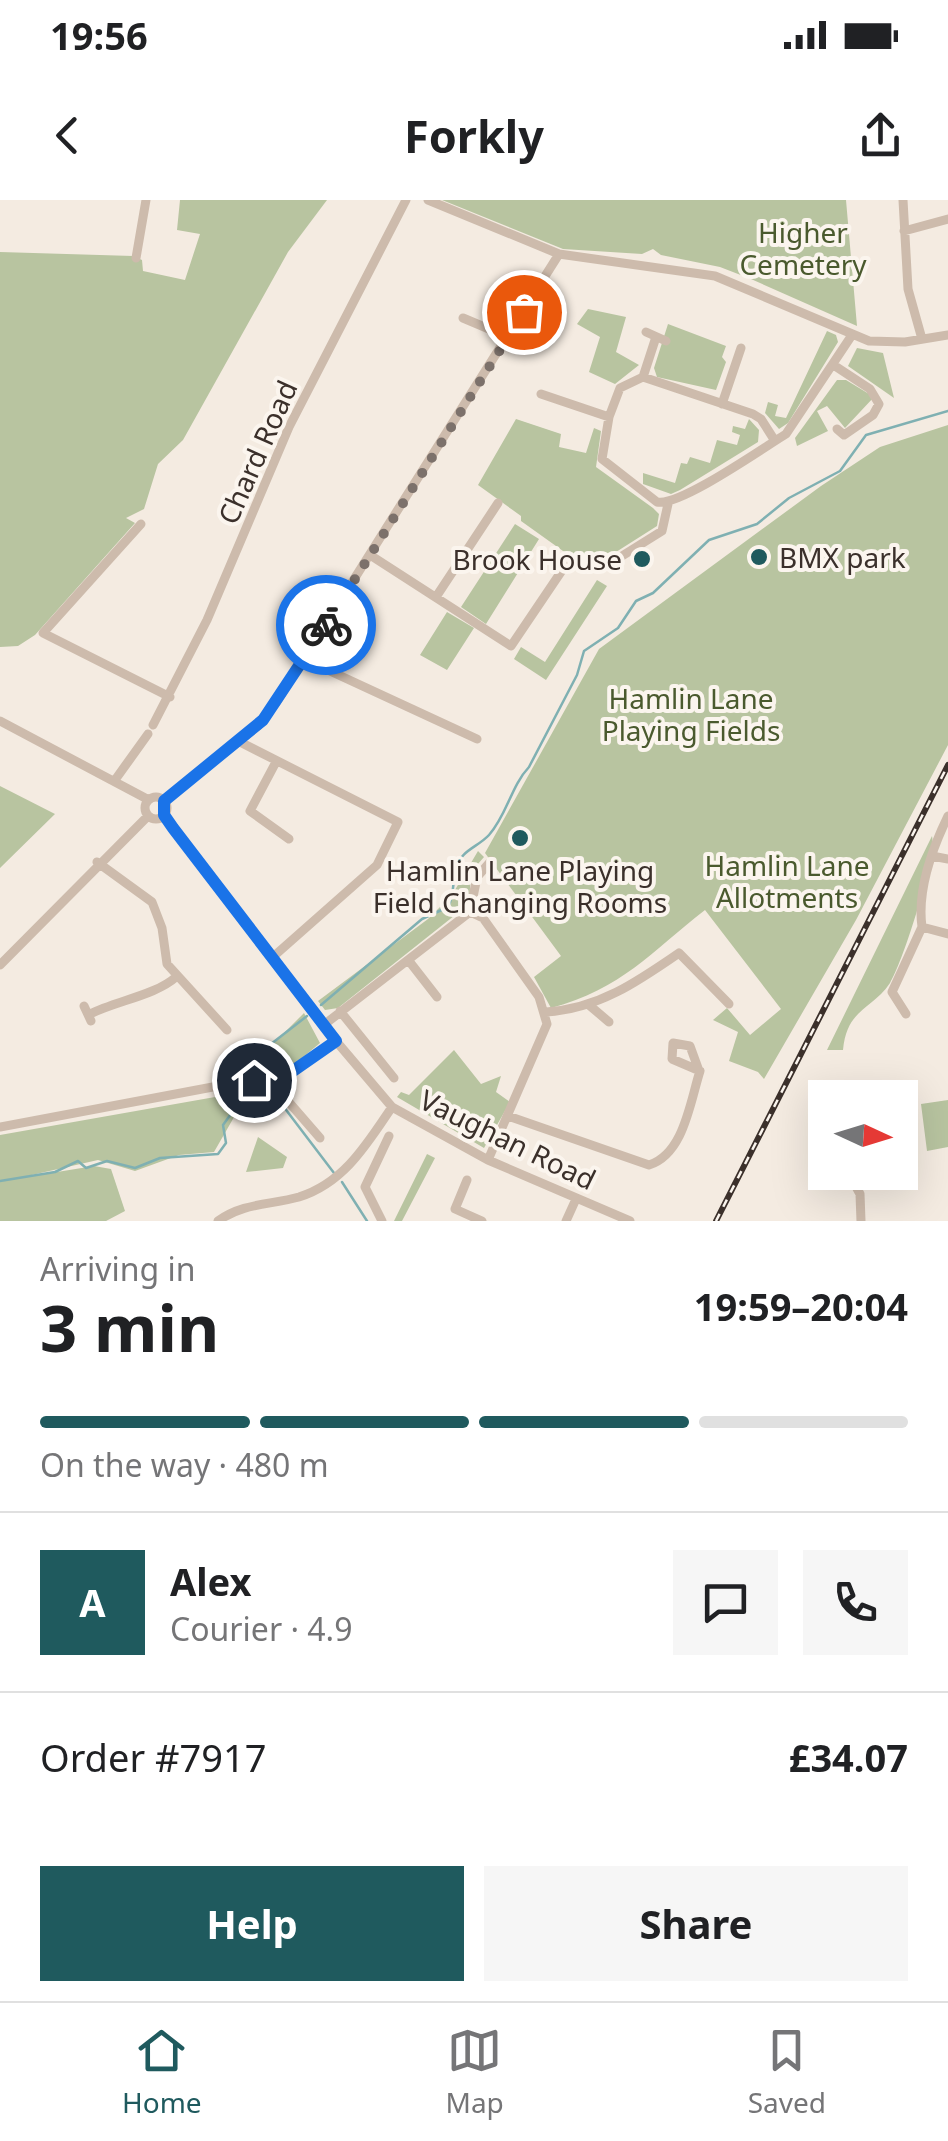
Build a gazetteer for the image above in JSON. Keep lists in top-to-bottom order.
{
  "streets": {
    "street": ["Chard Road", "Vaughan Road"]
  },
  "parks": ["Higher Cemetery", "Hamlin Lane Playing Fields", "Hamlin Lane Allotments"],
  "places": ["BMX park", "Brook House", "Hamlin Lane Playing Field Changing Rooms"],
  "north": "right",
  "page": {
    "status": "19:56",
    "header": "Forkly",
    "heading": ["3 min", "Arriving in", "19:59–20:04"],
    "panel": [
      "Alex",
      "Courier · 4.9",
      "Order #7917",
      "£34.07"
    ],
    "bar": "On the way · 480 m",
    "round": "A",
    "buttons": ["Help", "Share"],
    "tabs": ["Home", "Map", "Saved"]
  }
}
